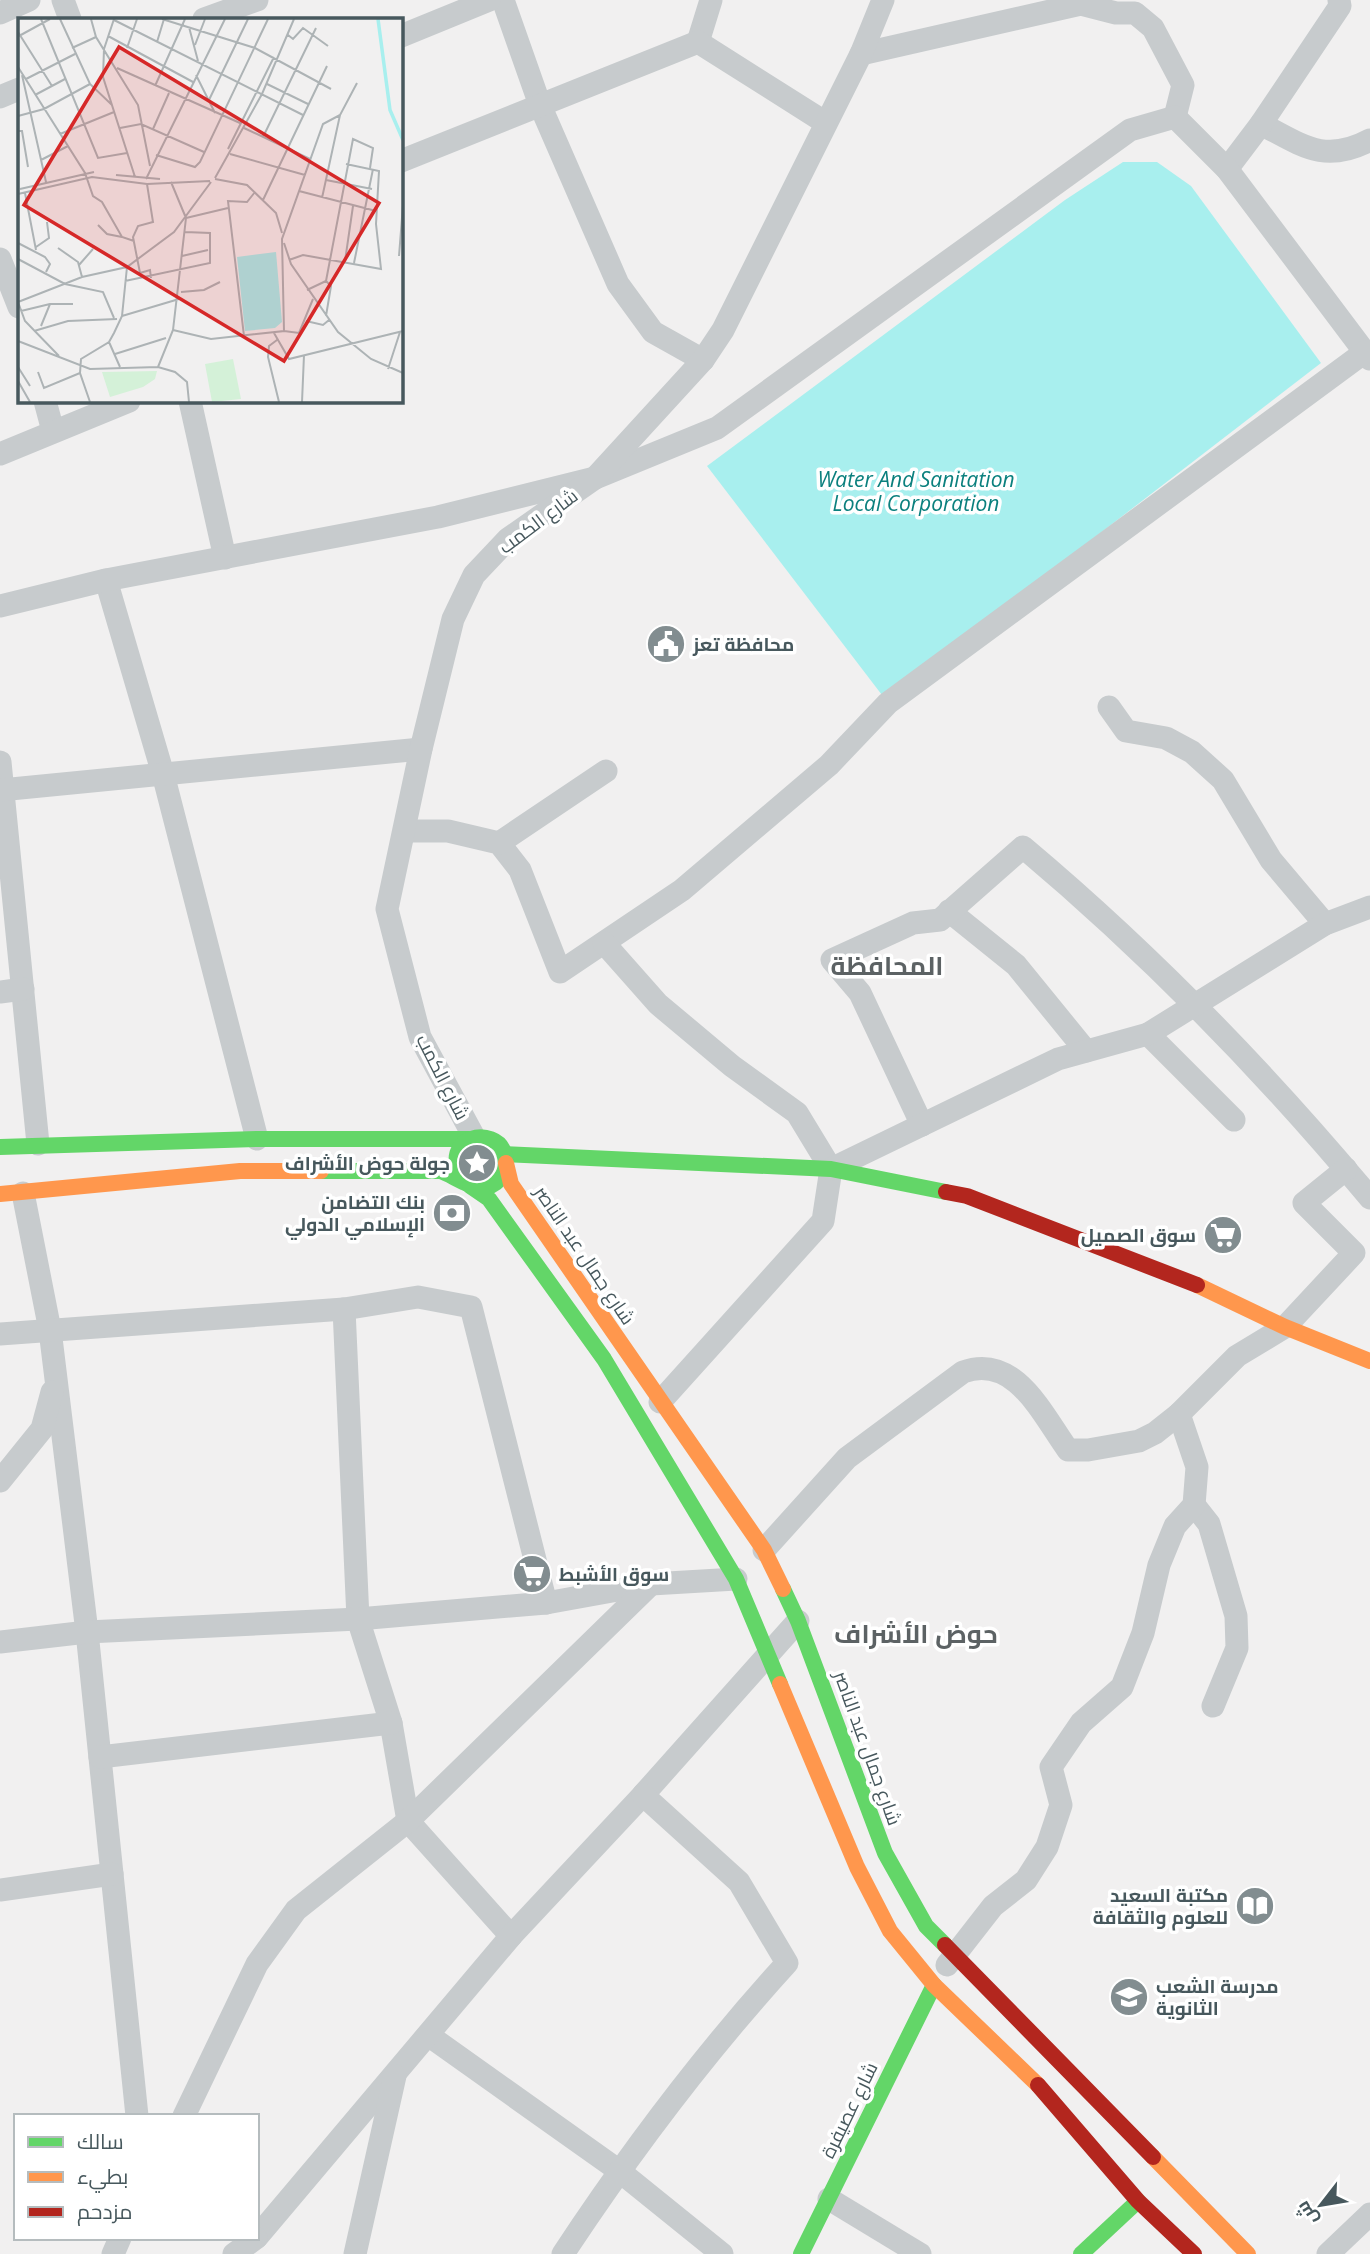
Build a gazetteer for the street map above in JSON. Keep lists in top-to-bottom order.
{
  "streets": {
    "main road": ["شارع جمال عبد الناصر", "شارع عصيفرة"],
    "street": ["شارع الكمب"]
  },
  "crossings": [
    ["شارع الكمب", "شارع جمال عبد الناصر"]
  ],
  "districts": ["المحافظة", "حوض الأشراف"],
  "water": ["Water And Sanitation Local Corporation"],
  "places": {
    "public building": ["محافظة تعز"],
    "place": ["جولة حوض الأشراف"],
    "bank": ["بنك التضامن الإسلامي الدولي"],
    "supermarket": ["سوق الصميل", "سوق الأشبط"],
    "library": ["مكتبة السعيد للعلوم والثقافة"],
    "school or university": ["مدرسة الشعب الثانوية"]
  },
  "legend": ["سالك", "بطيء", "مزدحم"],
  "north": "bottom left"
}
